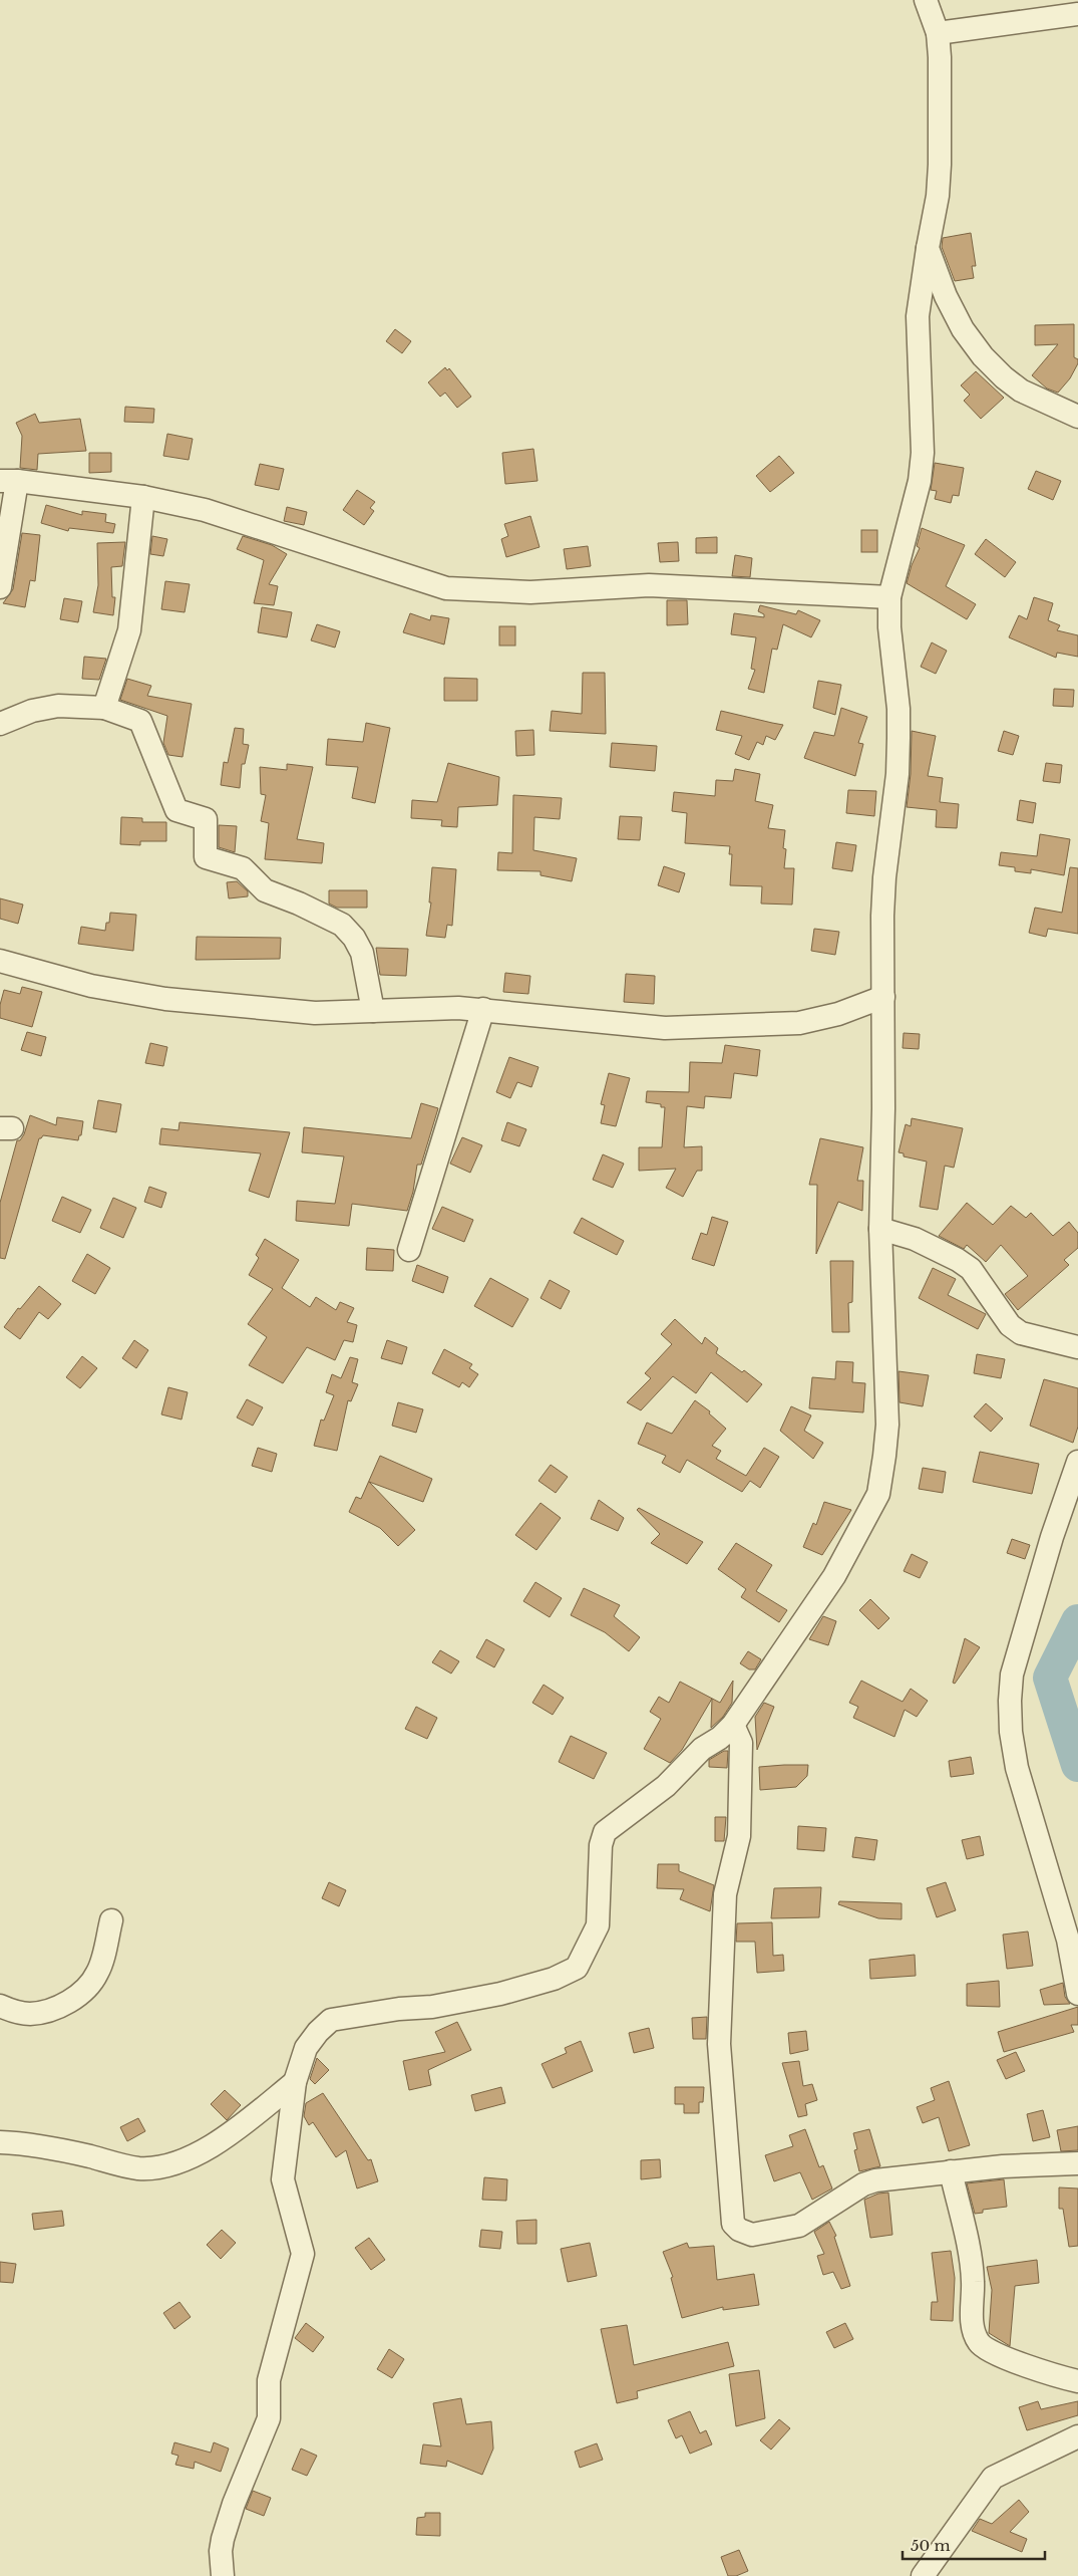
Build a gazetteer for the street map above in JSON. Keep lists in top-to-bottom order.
{
  "scale_bar": "50 m"
}
